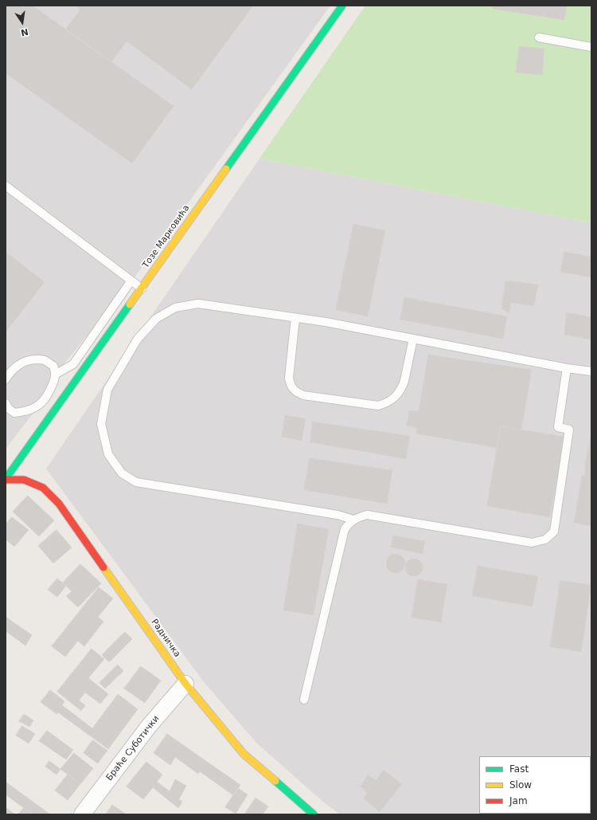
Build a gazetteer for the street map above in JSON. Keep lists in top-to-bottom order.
{
  "streets": {
    "street": ["Тозе Марковића", "Радничка", "Браће Суботички"]
  },
  "crossings": [
    ["Тозе Марковића", "Радничка"],
    ["Радничка", "Браће Суботички"]
  ],
  "legend": ["Fast", "Slow", "Jam"],
  "north": "bottom"
}
